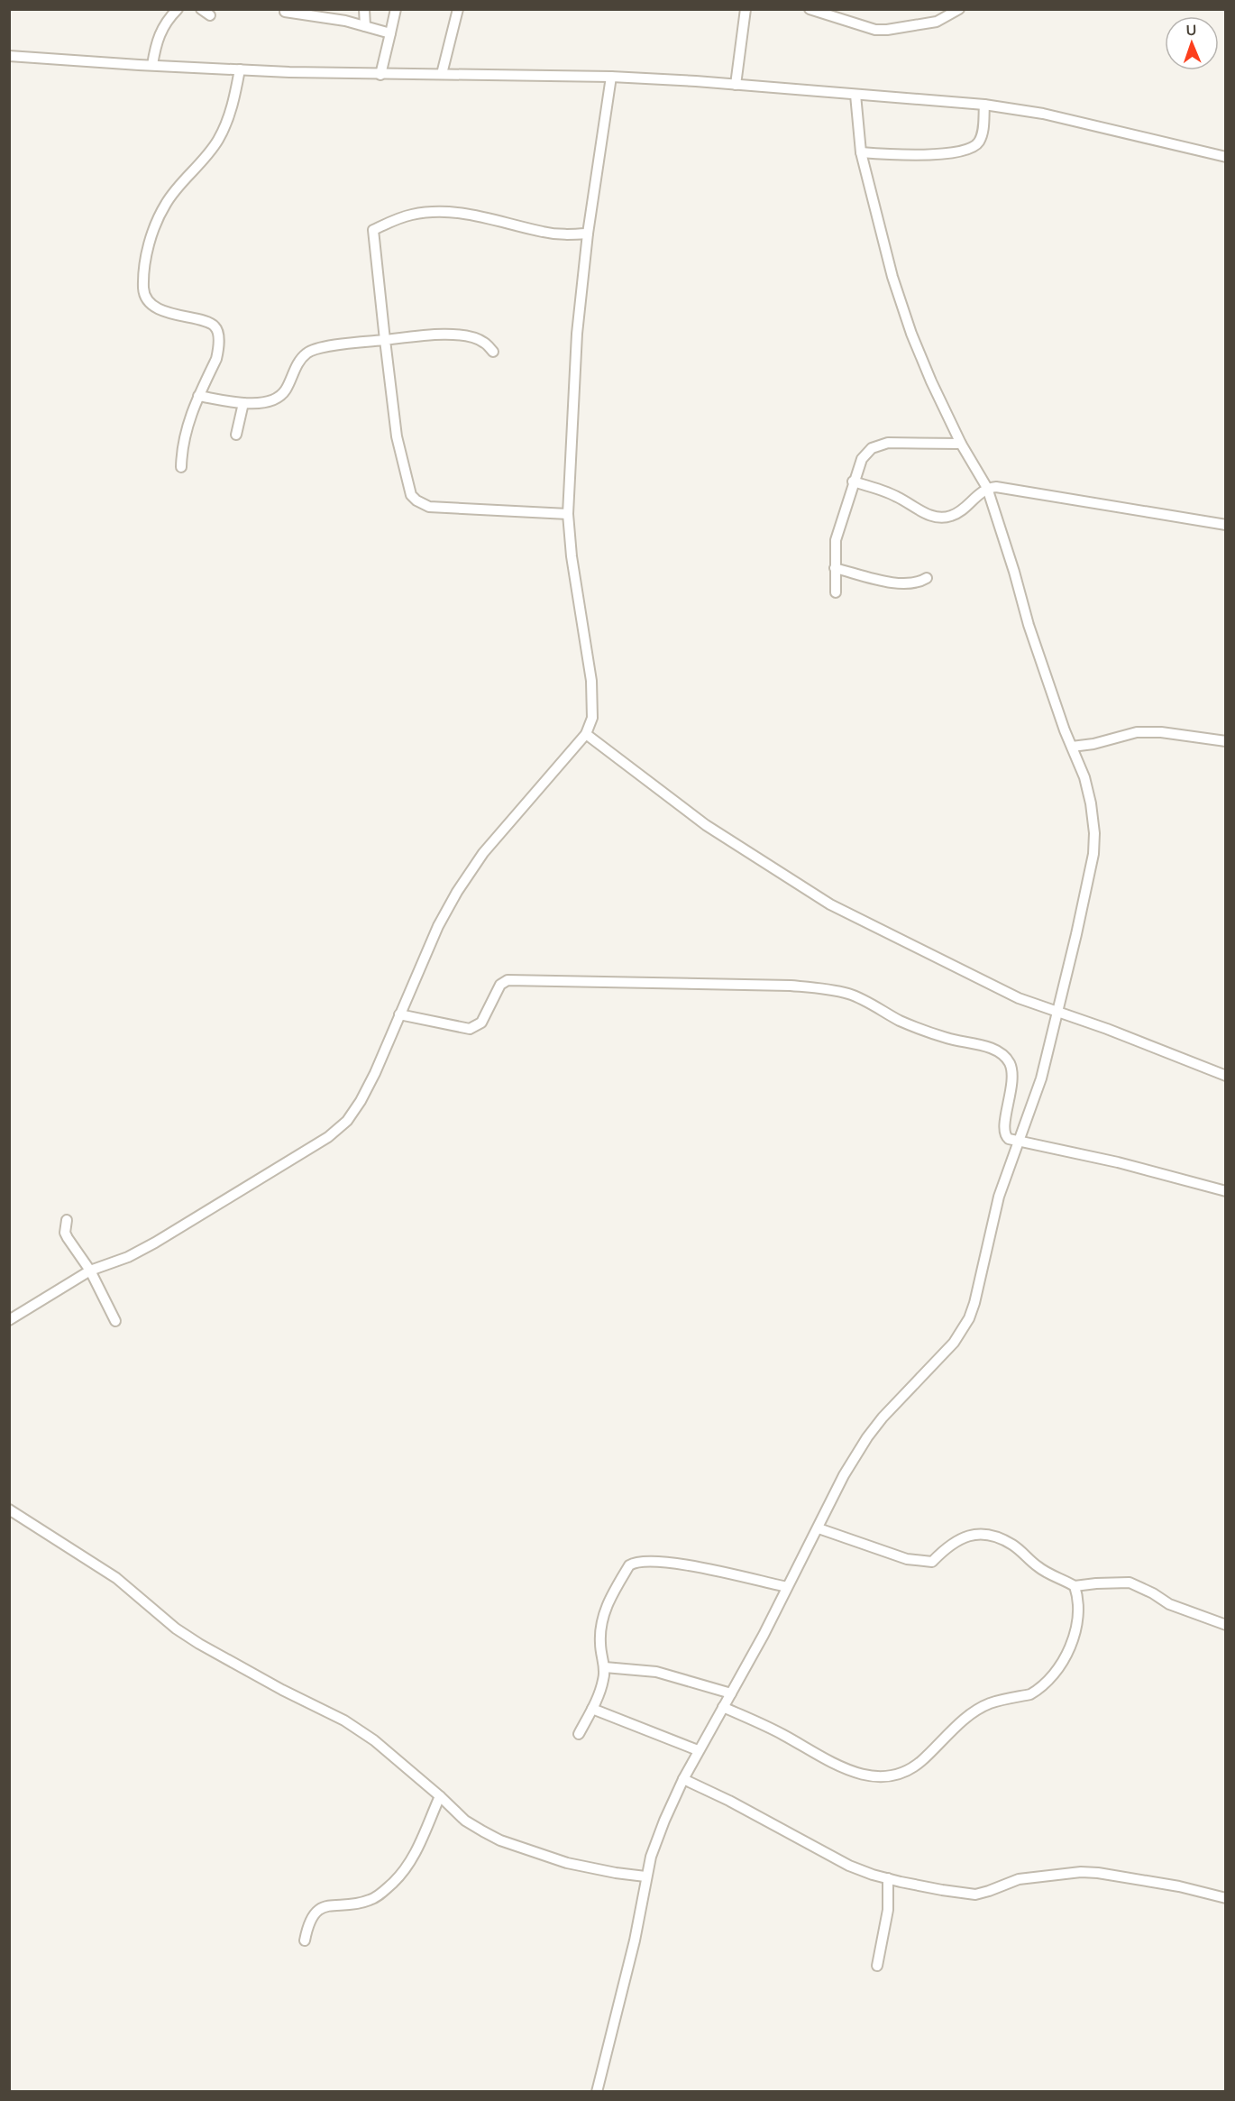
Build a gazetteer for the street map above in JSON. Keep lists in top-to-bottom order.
{
  "north": "top"
}
